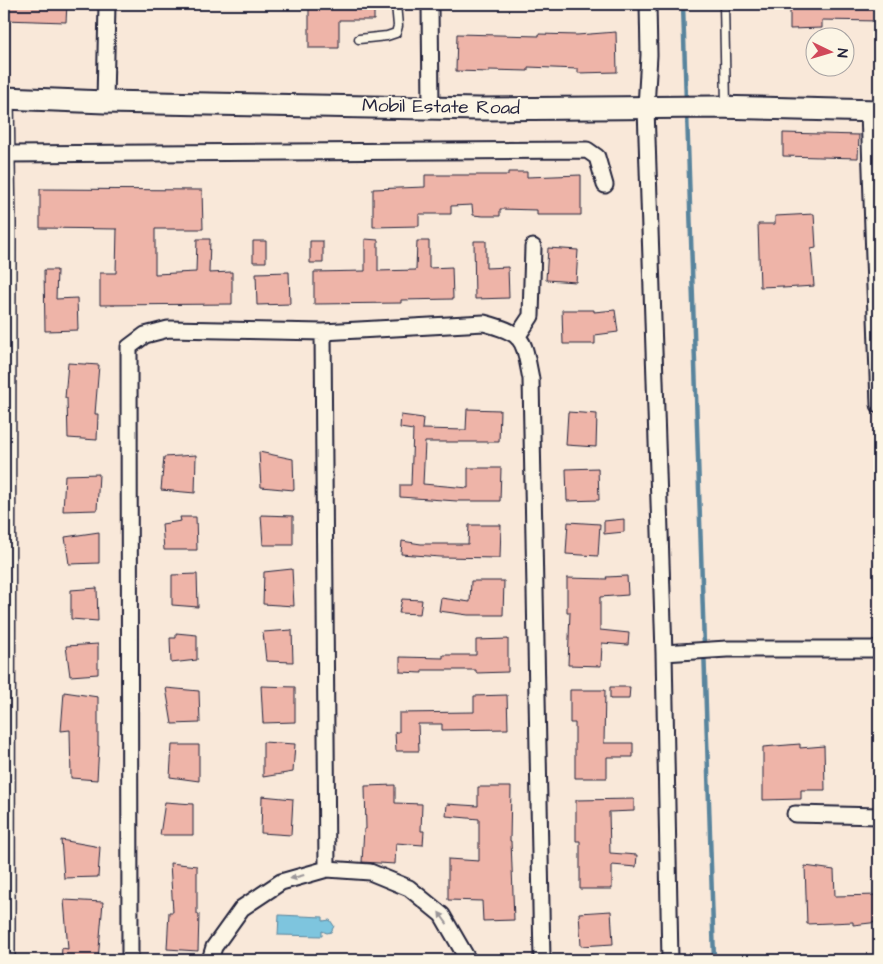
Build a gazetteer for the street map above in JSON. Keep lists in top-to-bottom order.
{
  "streets": {
    "main road": ["Mobil Estate Road"]
  },
  "north": "right"
}
